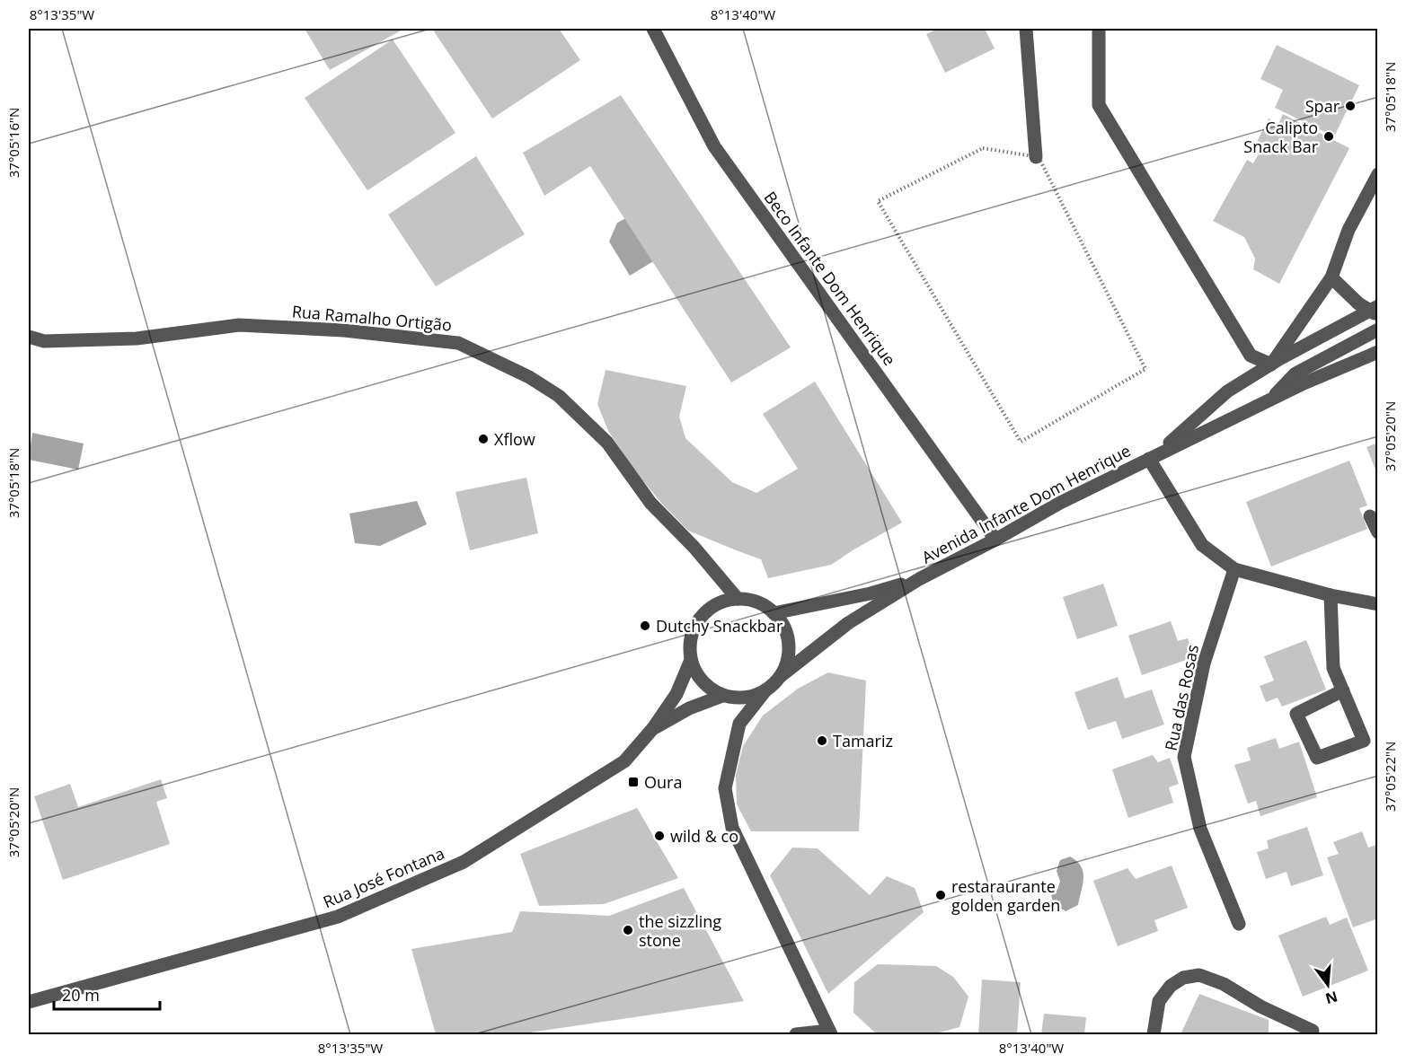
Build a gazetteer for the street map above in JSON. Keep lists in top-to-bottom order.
{
  "streets": {
    "street": [
      "Beco Infante Dom Henrique",
      "Rua Ramalho Ortigão",
      "Avenida Infante Dom Henrique",
      "Rua das Rosas",
      "Rua José Fontana"
    ]
  },
  "crossings": [
    ["Beco Infante Dom Henrique", "Avenida Infante Dom Henrique"],
    ["Rua Ramalho Ortigão", "Avenida Infante Dom Henrique"],
    ["Rua Ramalho Ortigão", "Rua José Fontana"],
    ["Avenida Infante Dom Henrique", "Rua José Fontana"]
  ],
  "places": {
    "other": [
      "Spar",
      "Calipto Snack Bar",
      "Xflow",
      "Dutchy Snackbar",
      "Tamariz",
      "wild & co",
      "restaraurante golden garden",
      "the sizzling stone"
    ],
    "transit": ["Oura"]
  },
  "scale_bar": "20 m",
  "north": "bottom",
  "coordinates": [
    "8°13'35\"W",
    "8°13'40\"W",
    "37°05'18\"N",
    "37°05'16\"N",
    "37°05'20\"N",
    "37°05'22\"N"
  ]
}
